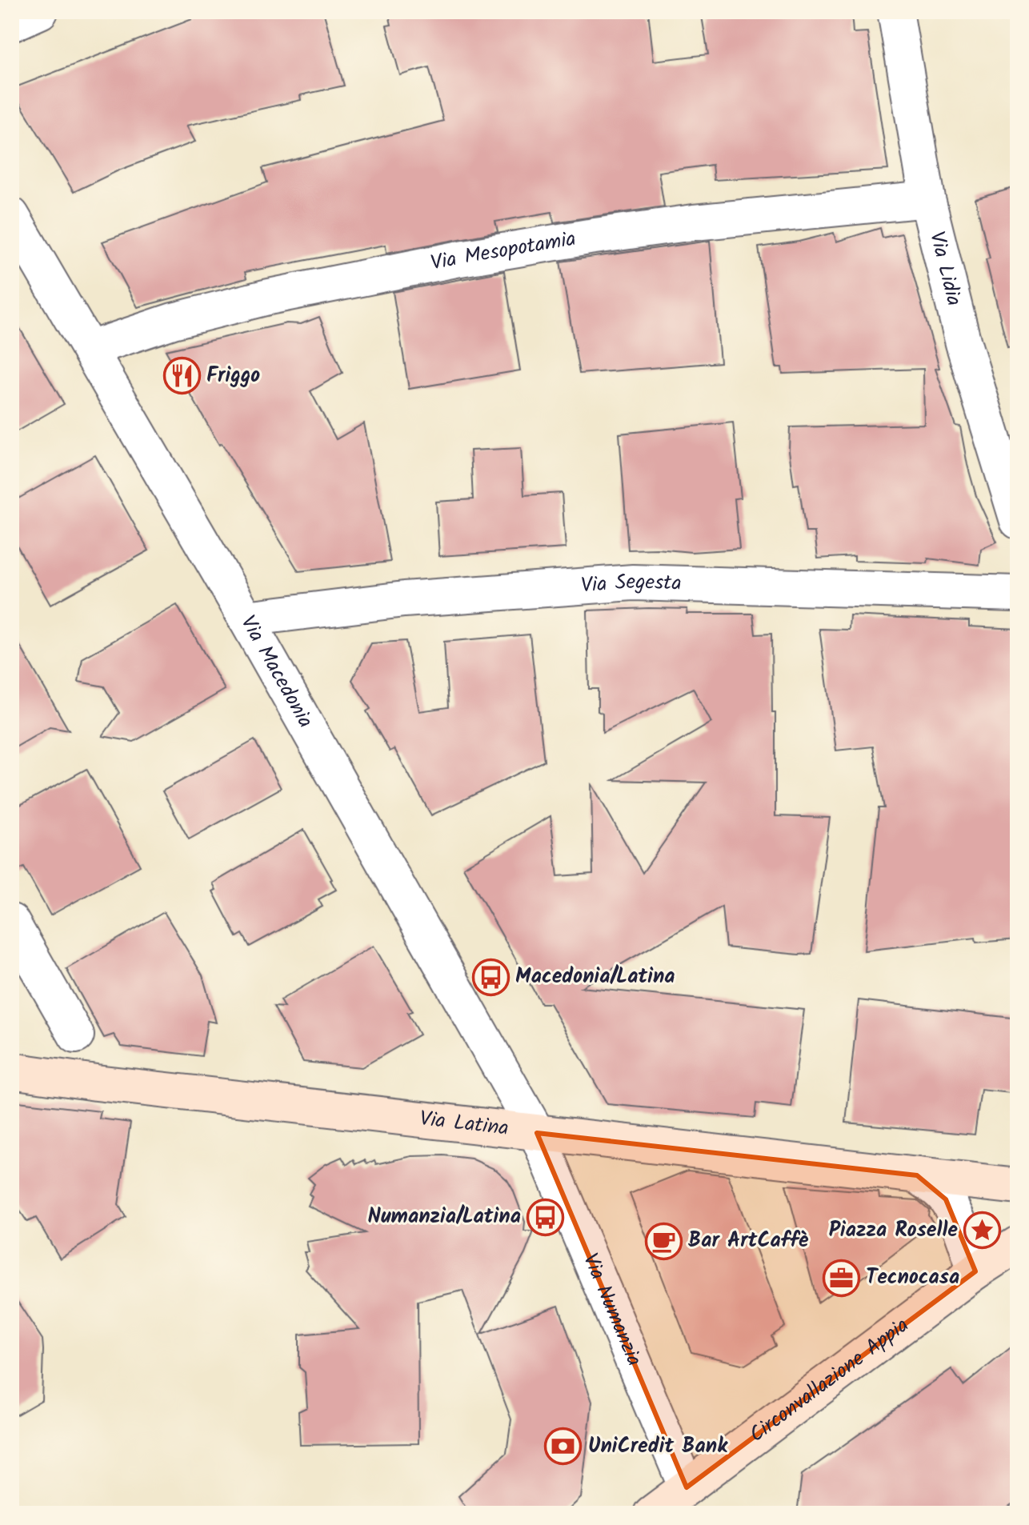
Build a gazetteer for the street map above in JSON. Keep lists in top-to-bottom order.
{
  "streets": {
    "street": [
      "Via Mesopotamia",
      "Via Lidia",
      "Via Segesta",
      "Via Macedonia",
      "Via Latina",
      "Via Numanzia",
      "Circonvallazione Appia"
    ]
  },
  "crossings": [
    ["Via Mesopotamia", "Via Lidia"],
    ["Via Mesopotamia", "Via Macedonia"],
    ["Via Segesta", "Via Macedonia"],
    ["Via Macedonia", "Via Latina"],
    ["Via Macedonia", "Via Numanzia"],
    ["Via Latina", "Via Numanzia"],
    ["Via Numanzia", "Circonvallazione Appia"]
  ],
  "places": {
    "restaurant": ["Friggo"],
    "bus stop": ["Macedonia/Latina", "Numanzia/Latina"],
    "place": ["Piazza Roselle"],
    "cafe": ["Bar ArtCaffè"],
    "office": ["Tecnocasa"],
    "bank": ["UniCredit Bank"]
  }
}
